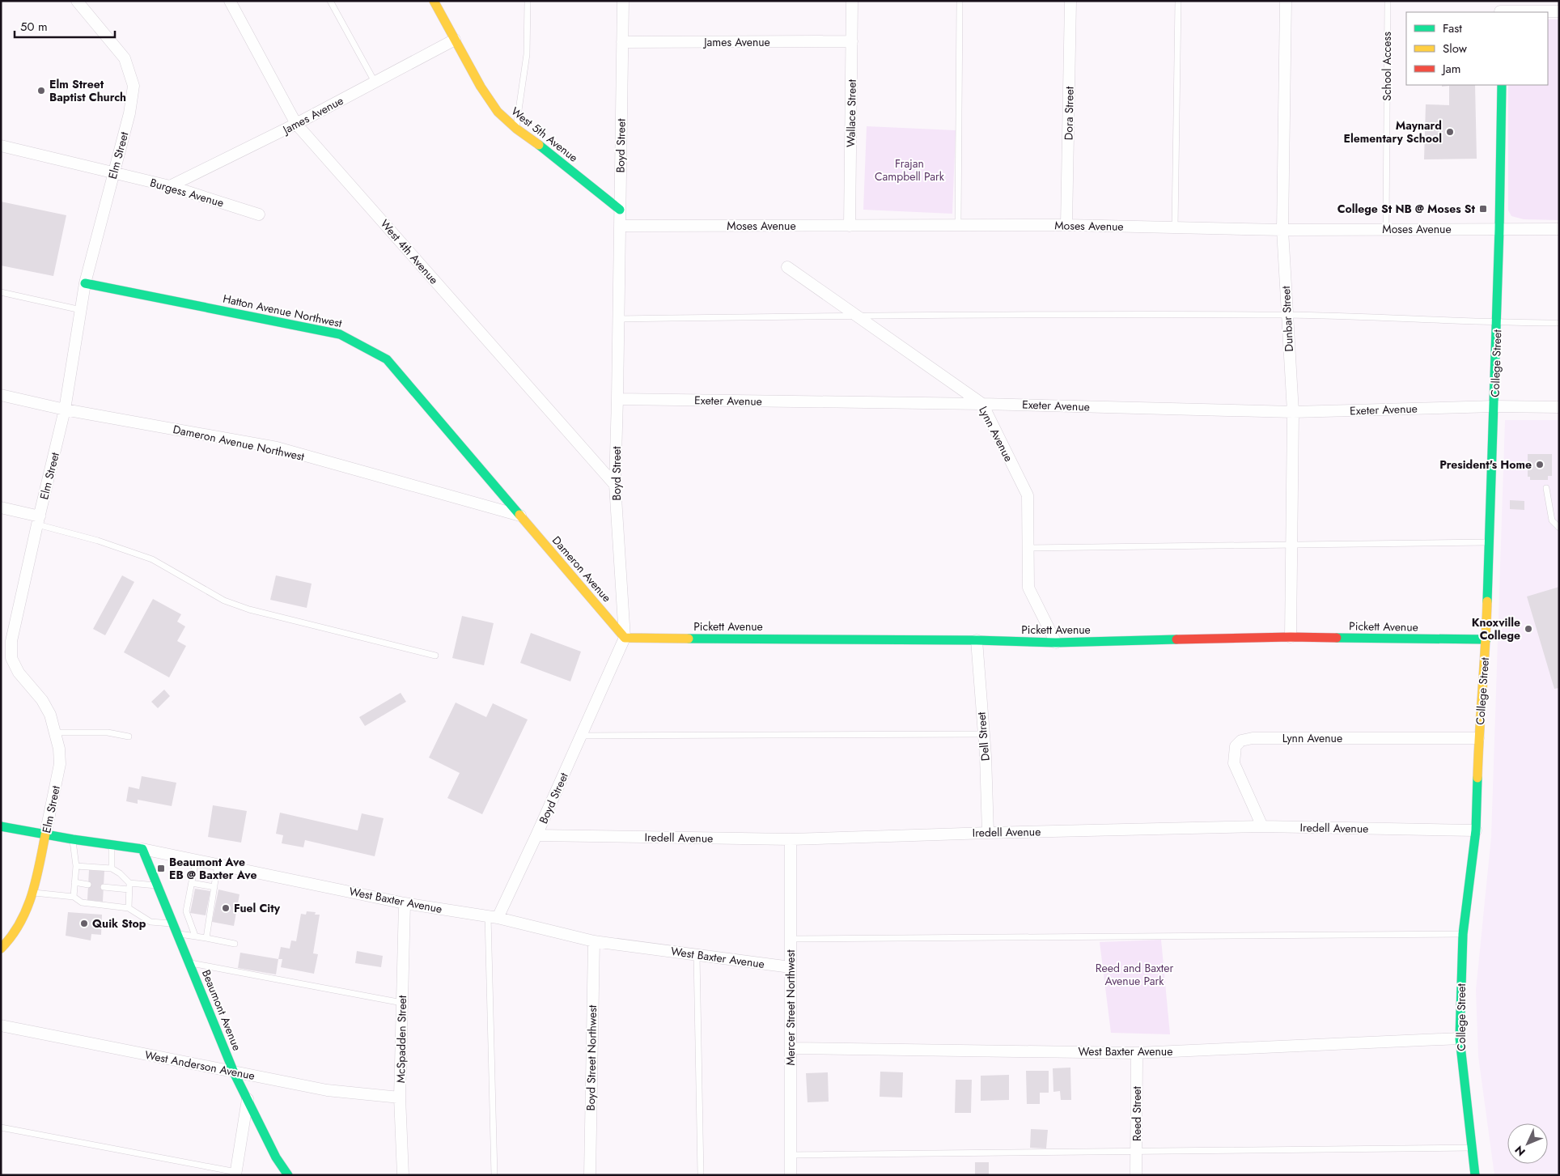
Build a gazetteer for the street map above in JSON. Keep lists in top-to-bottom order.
{
  "streets": {
    "street": [
      "James Avenue",
      "Wallace Street",
      "Dora Street",
      "West 5th Avenue",
      "Boyd Street",
      "Elm Street",
      "Burgess Avenue",
      "Moses Avenue",
      "West 4th Avenue",
      "Hatton Avenue Northwest",
      "Dunbar Street",
      "College Street",
      "Exeter Avenue",
      "Lynn Avenue",
      "Dameron Avenue Northwest",
      "Dameron Avenue",
      "Pickett Avenue",
      "Dell Street",
      "Iredell Avenue",
      "West Baxter Avenue",
      "Mercer Street Northwest",
      "Beaumont Avenue",
      "McSpadden Street",
      "Boyd Street Northwest",
      "West Anderson Avenue",
      "Reed Street"
    ],
    "lane": ["School Access"]
  },
  "crossings": [
    ["James Avenue", "Wallace Street"],
    ["James Avenue", "West 5th Avenue"],
    ["James Avenue", "Boyd Street"],
    ["James Avenue", "Burgess Avenue"],
    ["James Avenue", "West 4th Avenue"],
    ["School Access", "Moses Avenue"],
    ["Wallace Street", "Moses Avenue"],
    ["Dora Street", "Moses Avenue"],
    ["West 5th Avenue", "Boyd Street"],
    ["Boyd Street", "Moses Avenue"],
    ["Boyd Street", "West 4th Avenue"],
    ["Boyd Street", "Exeter Avenue"],
    ["Boyd Street", "Dameron Avenue"],
    ["Boyd Street", "Pickett Avenue"],
    ["Boyd Street", "Iredell Avenue"],
    ["Boyd Street", "West Baxter Avenue"],
    ["Elm Street", "Burgess Avenue"],
    ["Elm Street", "Hatton Avenue Northwest"],
    ["Elm Street", "Dameron Avenue Northwest"],
    ["Elm Street", "West Baxter Avenue"],
    ["Moses Avenue", "Dunbar Street"],
    ["Moses Avenue", "College Street"],
    ["Hatton Avenue Northwest", "Dameron Avenue Northwest"],
    ["Hatton Avenue Northwest", "Dameron Avenue"],
    ["Dunbar Street", "Exeter Avenue"],
    ["Dunbar Street", "Pickett Avenue"],
    ["College Street", "Exeter Avenue"],
    ["College Street", "Lynn Avenue"],
    ["College Street", "Pickett Avenue"],
    ["College Street", "Iredell Avenue"],
    ["College Street", "West Baxter Avenue"],
    ["Exeter Avenue", "Lynn Avenue"],
    ["Lynn Avenue", "Pickett Avenue"],
    ["Lynn Avenue", "Iredell Avenue"],
    ["Dameron Avenue Northwest", "Dameron Avenue"],
    ["Dameron Avenue", "Pickett Avenue"],
    ["Pickett Avenue", "Dell Street"],
    ["Dell Street", "Iredell Avenue"],
    ["Iredell Avenue", "Mercer Street Northwest"],
    ["West Baxter Avenue", "Mercer Street Northwest"],
    ["West Baxter Avenue", "Beaumont Avenue"],
    ["West Baxter Avenue", "McSpadden Street"],
    ["West Baxter Avenue", "Boyd Street Northwest"],
    ["West Baxter Avenue", "Reed Street"],
    ["Beaumont Avenue", "West Anderson Avenue"],
    ["McSpadden Street", "West Anderson Avenue"]
  ],
  "parks": ["Frajan Campbell Park", "Reed and Baxter Avenue Park"],
  "places": {
    "other": [
      "Elm Street Baptist Church",
      "Maynard Elementary School",
      "President's Home",
      "Knoxville College",
      "Fuel City",
      "Quik Stop"
    ],
    "transit": ["College St NB @ Moses St", "Beaumont Ave EB @ Baxter Ave"]
  },
  "legend": ["Fast", "Slow", "Jam"],
  "scale_bar": "50 m",
  "north": "bottom left"
}
